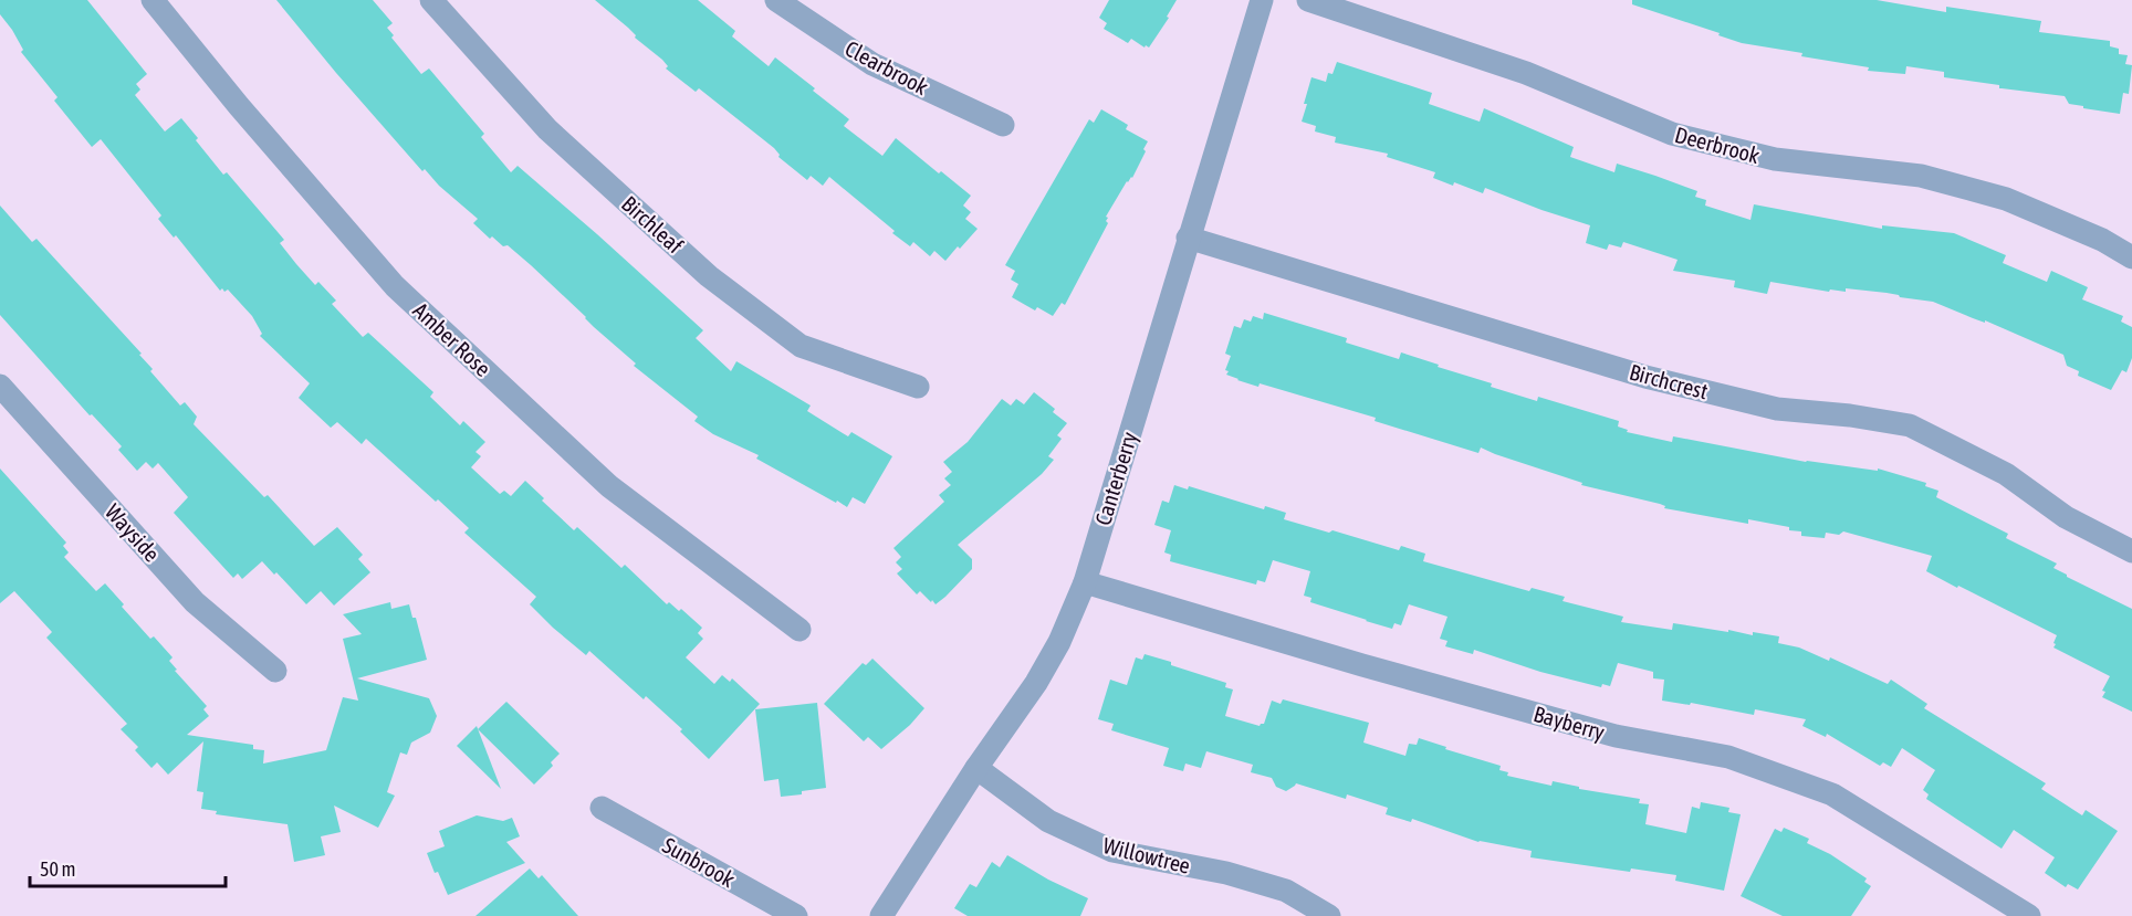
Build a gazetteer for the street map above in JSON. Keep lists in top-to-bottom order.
{
  "streets": {
    "street": [
      "Clearbrook",
      "Deerbrook",
      "Birchleaf",
      "Amber Rose",
      "Birchcrest",
      "Canterberry",
      "Wayside",
      "Bayberry",
      "Willowtree",
      "Sunbrook"
    ]
  },
  "crossings": [
    ["Birchcrest", "Canterberry"],
    ["Canterberry", "Bayberry"],
    ["Canterberry", "Willowtree"]
  ],
  "scale_bar": "50 m"
}
